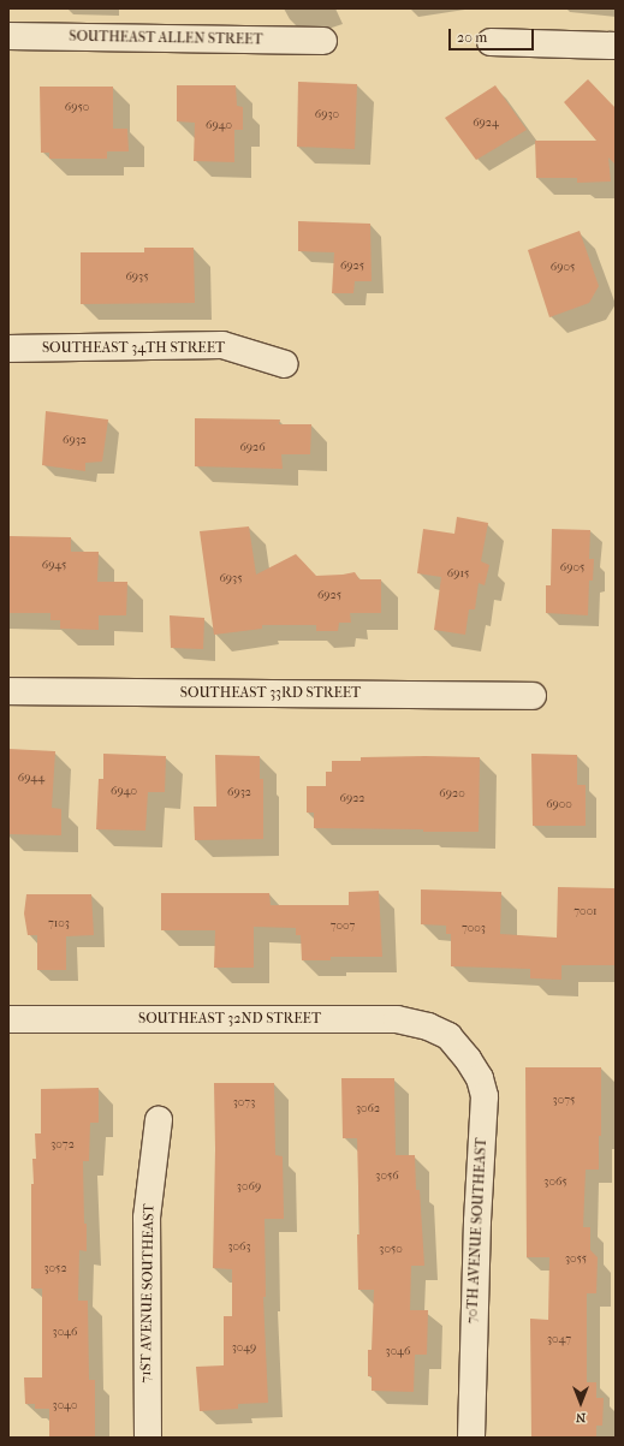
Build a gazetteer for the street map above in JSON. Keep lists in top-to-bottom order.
{
  "streets": {
    "street": [
      "SOUTHEAST ALLEN STREET",
      "SOUTHEAST 34TH STREET",
      "SOUTHEAST 33RD STREET",
      "SOUTHEAST 32ND STREET",
      "70TH AVENUE SOUTHEAST",
      "71ST AVENUE SOUTHEAST"
    ]
  },
  "crossings": [
    ["SOUTHEAST 32ND STREET", "70TH AVENUE SOUTHEAST"]
  ],
  "house_numbers": [
    "6950",
    "6930",
    "6924",
    "6940",
    "6925",
    "6905",
    "6935",
    "6932",
    "6926",
    "6945",
    "6905",
    "6915",
    "6935",
    "6925",
    "6944",
    "6940",
    "6932",
    "6920",
    "6922",
    "6900",
    "7001",
    "7103",
    "7007",
    "7003",
    "3075",
    "3073",
    "3062",
    "3072",
    "3056",
    "3065",
    "3069",
    "3063",
    "3050",
    "3055",
    "3052",
    "3046",
    "3047",
    "3049",
    "3046",
    "3040"
  ],
  "scale_bar": "20 m",
  "north": "bottom"
}
